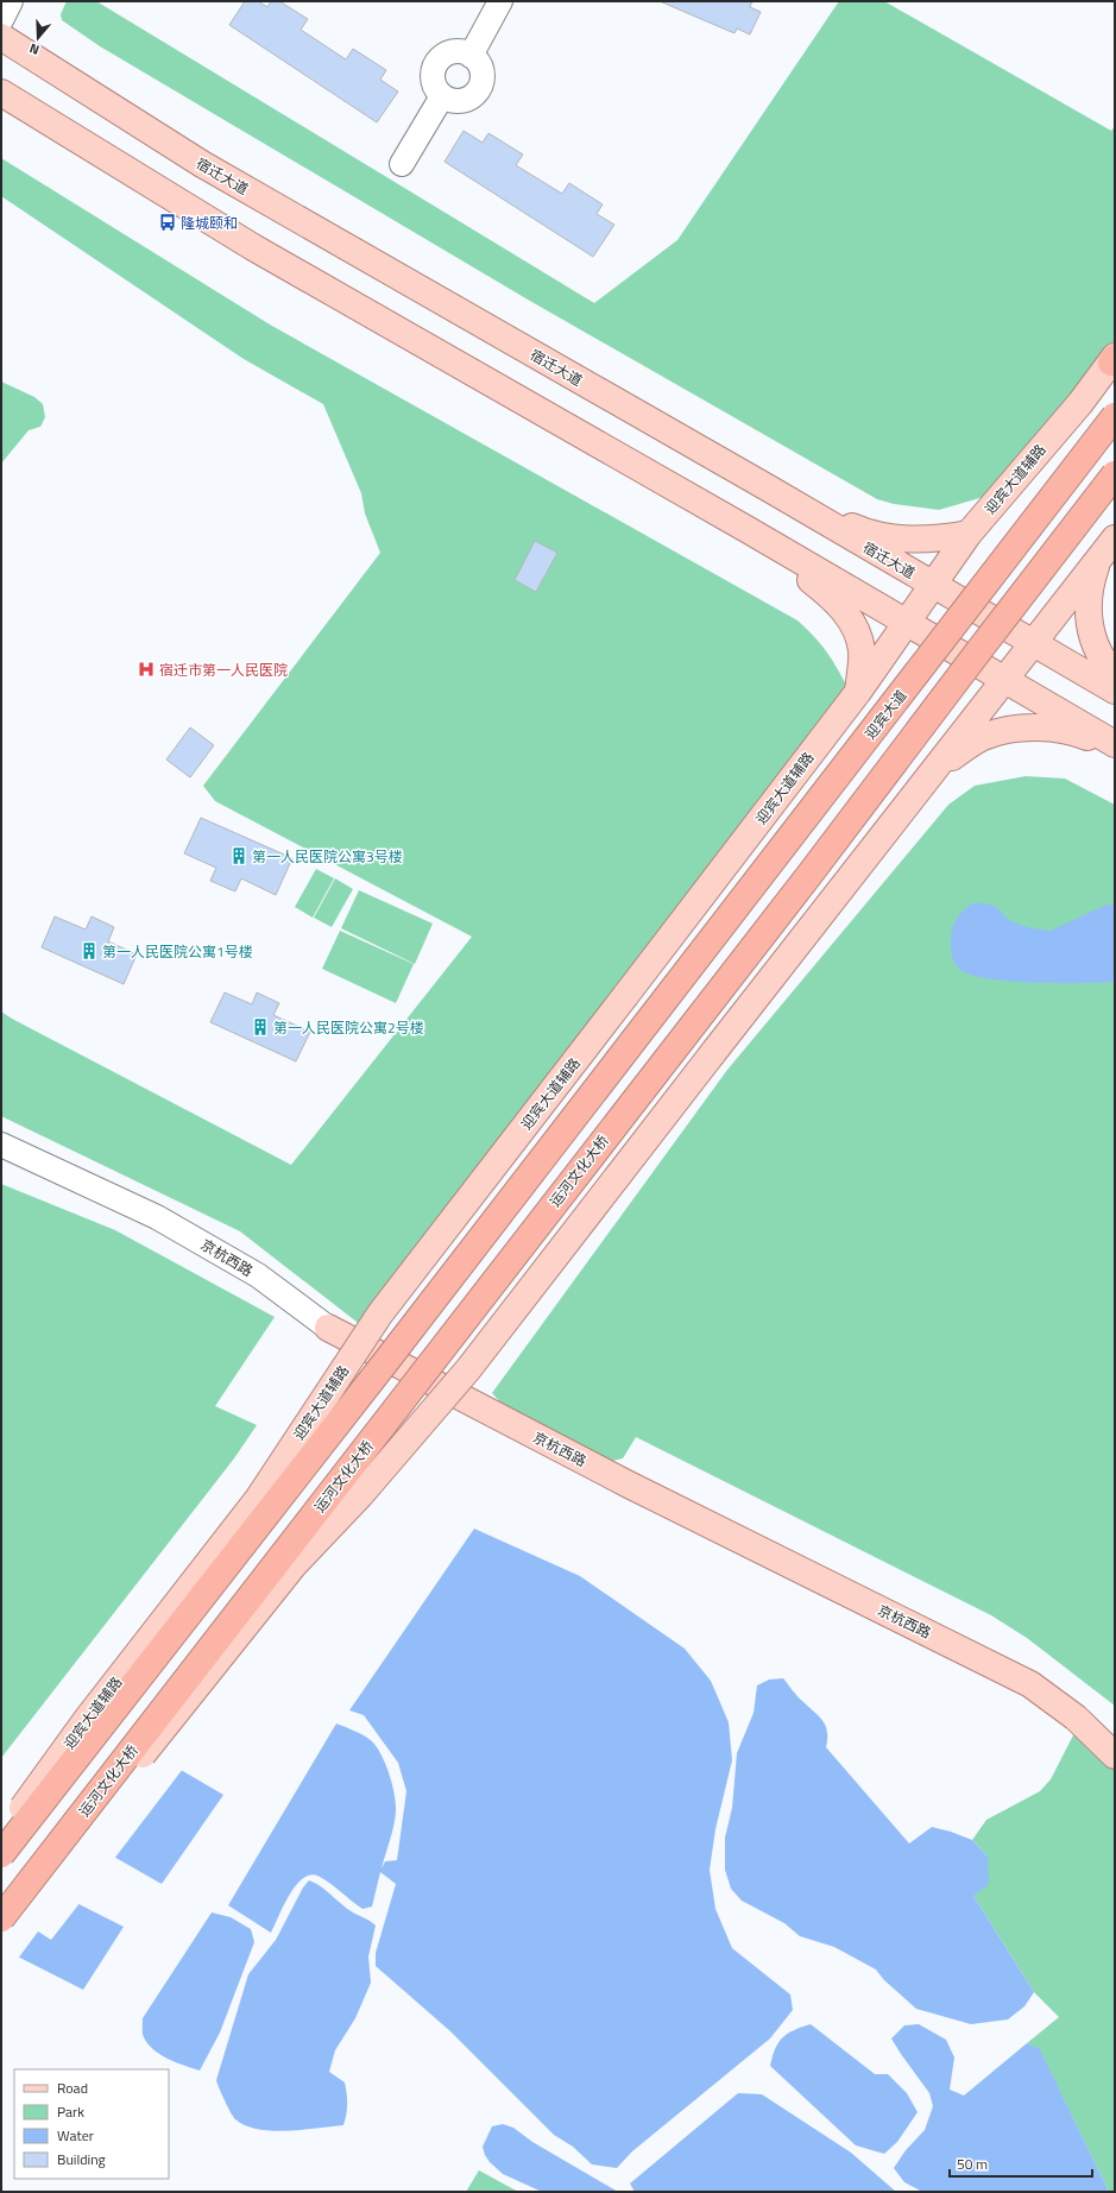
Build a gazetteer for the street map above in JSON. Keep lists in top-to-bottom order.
{
  "streets": {
    "highway": ["迎宾大道", "运河文化大桥"],
    "main road": ["宿迁大道", "迎宾大道辅路", "京杭西路"]
  },
  "crossings": [
    ["宿迁大道", "迎宾大道辅路"]
  ],
  "places": {
    "bus stop": ["隆城颐和"],
    "hospital": ["宿迁市第一人民医院"],
    "building": ["第一人民医院公寓3号楼", "第一人民医院公寓1号楼", "第一人民医院公寓2号楼"]
  },
  "legend": [
    "Road",
    "Park",
    "Water",
    "Building"
  ],
  "scale_bar": "50 m",
  "north": "bottom"
}
